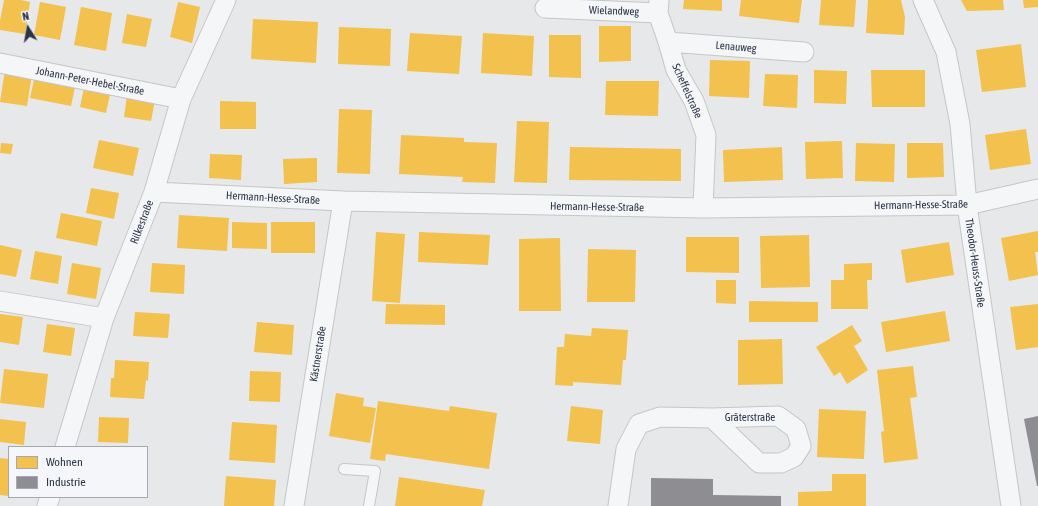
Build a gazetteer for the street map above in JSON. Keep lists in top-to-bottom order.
{
  "streets": {
    "street": [
      "Wielandweg",
      "Lenauweg",
      "Johann-Peter-Hebel-Straße",
      "Scheffelstraße",
      "Hermann-Hesse-Straße",
      "Rilkestraße",
      "Theodor-Heuss-Straße",
      "Kästnerstraße",
      "Gräterstraße"
    ]
  },
  "crossings": [
    ["Wielandweg", "Scheffelstraße"],
    ["Lenauweg", "Scheffelstraße"],
    ["Johann-Peter-Hebel-Straße", "Rilkestraße"],
    ["Scheffelstraße", "Hermann-Hesse-Straße"],
    ["Hermann-Hesse-Straße", "Rilkestraße"],
    ["Hermann-Hesse-Straße", "Theodor-Heuss-Straße"],
    ["Hermann-Hesse-Straße", "Kästnerstraße"]
  ],
  "legend": ["Wohnen", "Industrie"],
  "north": "top"
}
